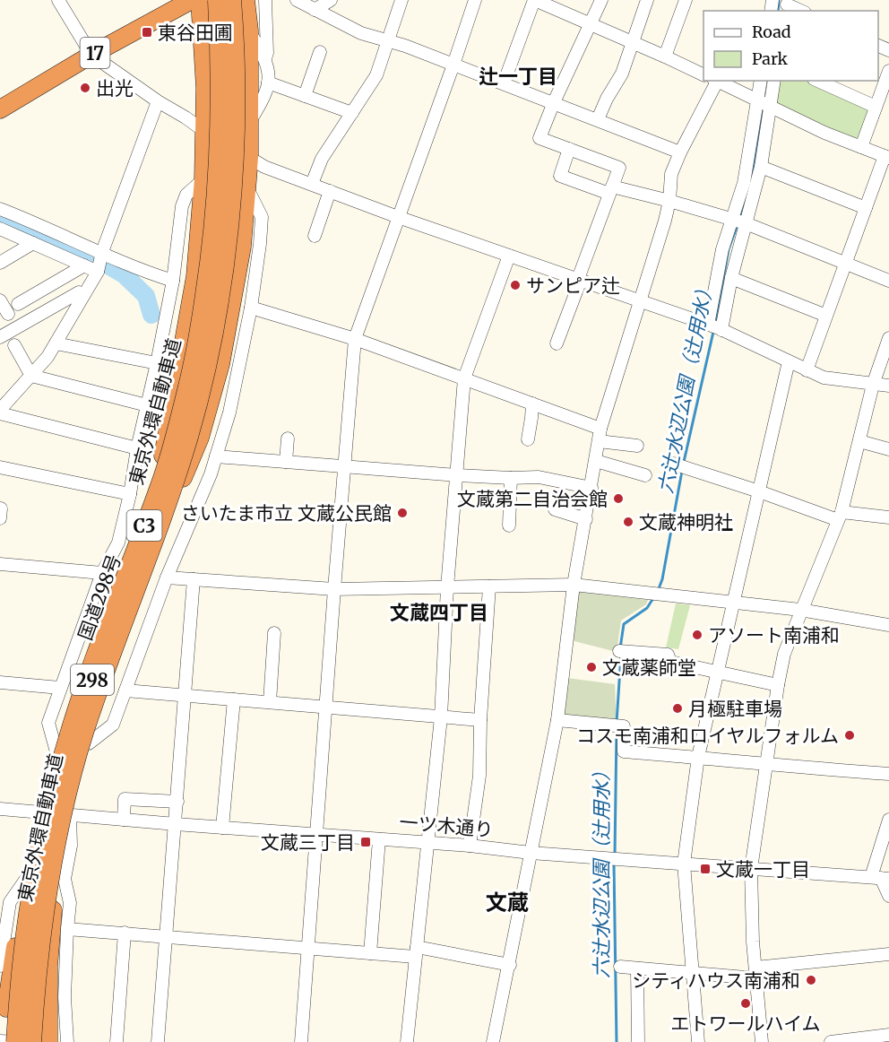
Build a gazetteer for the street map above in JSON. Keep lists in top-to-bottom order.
{
  "streets": {
    "highway": [
      "17",
      "東京外環自動車道",
      "C3",
      "国道298号",
      "298"
    ],
    "street": ["一ツ木通り"]
  },
  "crossings": [
    ["国道298号", "一ツ木通り"]
  ],
  "districts": ["辻一丁目", "文蔵四丁目", "文蔵"],
  "water": ["六辻水辺公園（辻用水）"],
  "places": {
    "transit": ["東谷田圃", "文蔵三丁目", "文蔵一丁目"],
    "other": [
      "出光",
      "サンピア辻",
      "文蔵第二自治会館",
      "さいたま市立 文蔵公民館",
      "文蔵神明社",
      "アソート南浦和",
      "文蔵薬師堂",
      "月極駐車場",
      "コスモ南浦和ロイヤルフォルム",
      "シティハウス南浦和",
      "エトワールハイム"
    ]
  },
  "legend": ["Road", "Park"]
}
